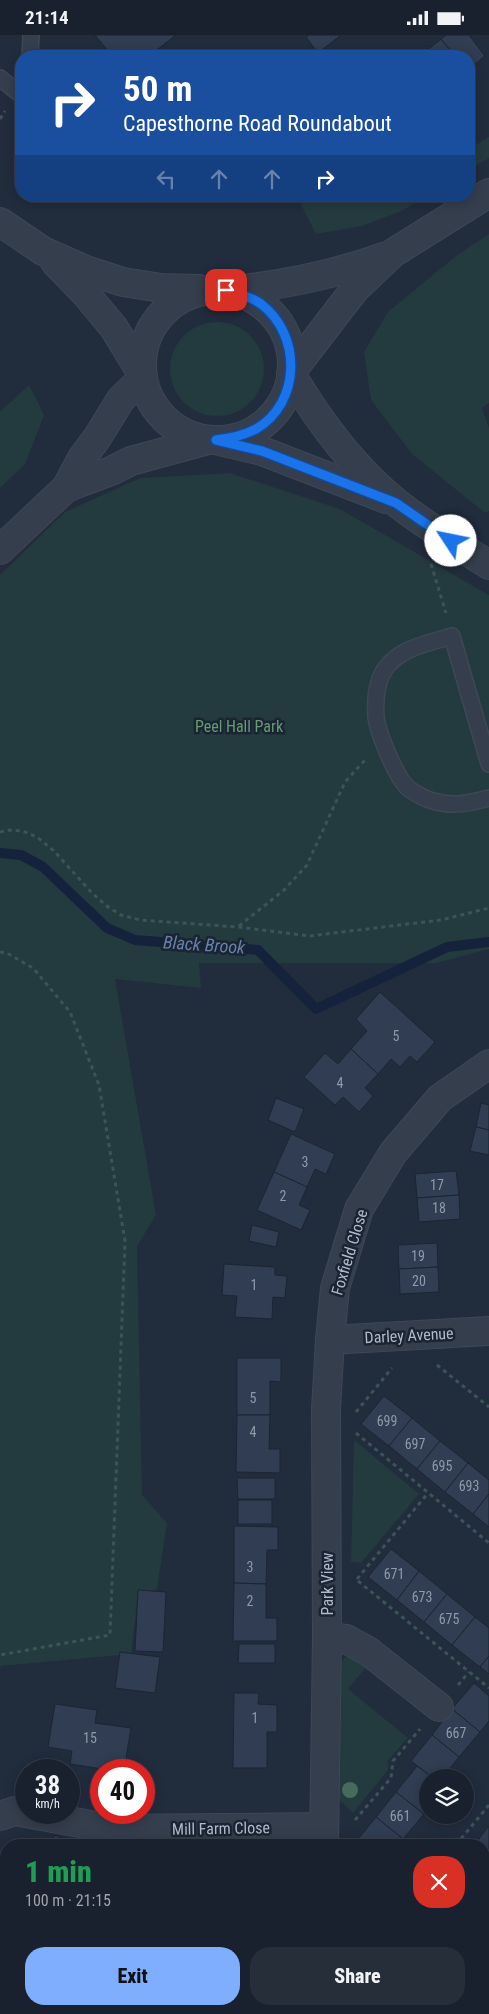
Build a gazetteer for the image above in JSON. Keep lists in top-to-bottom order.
{
  "streets": {
    "street": [
      "Foxfield Close",
      "Darley Avenue",
      "Park View",
      "Mill Farm Close"
    ]
  },
  "crossings": [
    ["Foxfield Close", "Darley Avenue"],
    ["Foxfield Close", "Park View"],
    ["Darley Avenue", "Park View"],
    ["Park View", "Mill Farm Close"]
  ],
  "water": ["Black Brook"],
  "parks": ["Peel Hall Park"],
  "house_numbers": [
    "5",
    "4",
    "3",
    "17",
    "2",
    "18",
    "19",
    "20",
    "1",
    "5",
    "699",
    "4",
    "697",
    "695",
    "693",
    "3",
    "671",
    "673",
    "2",
    "675",
    "1",
    "667",
    "15",
    "661"
  ],
  "page": {
    "status": "21:14",
    "turn": ["50 m", "Capesthorne Road Roundabout"],
    "speed": "38 km/h",
    "limit": "40",
    "heading": ["1 min", "100 m · 21:15"],
    "buttons": ["Exit", "Share"]
  }
}
